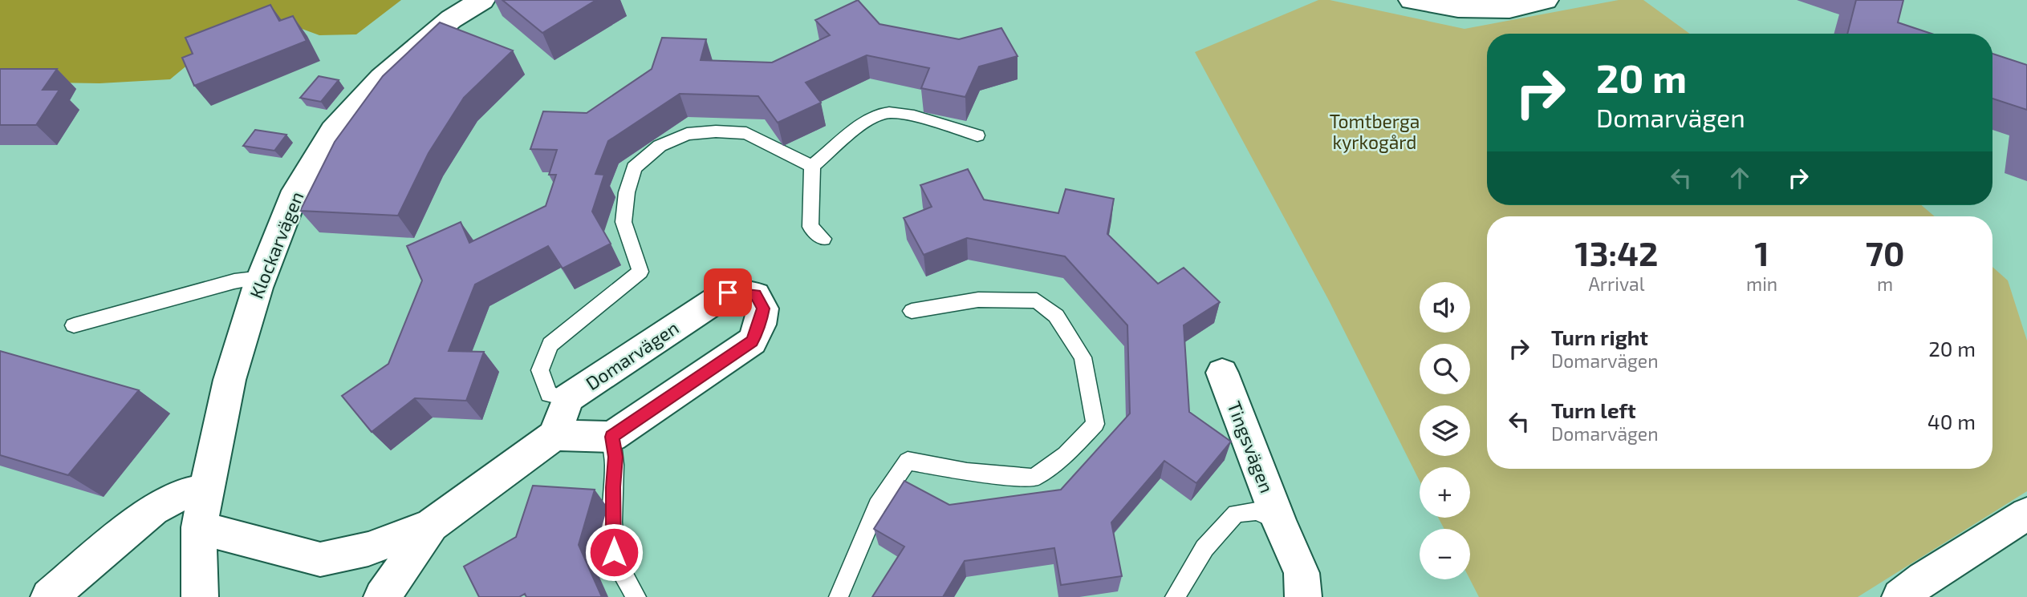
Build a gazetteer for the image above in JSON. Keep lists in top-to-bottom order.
{
  "streets": {
    "street": ["Klockarvägen", "Domarvägen", "Tingsvägen"]
  },
  "parks": ["Tomtberga kyrkogård"],
  "page": {
    "turn": ["20 m", "Domarvägen"],
    "eta": [
      "13:42",
      "Arrival",
      "1",
      "min",
      "70",
      "m"
    ],
    "map_buttons": ["+", "−"],
    "list": [
      {
        "name": "Turn right",
        "note": "Domarvägen",
        "value": "20 m"
      },
      {
        "name": "Turn left",
        "note": "Domarvägen",
        "value": "40 m"
      }
    ]
  }
}
